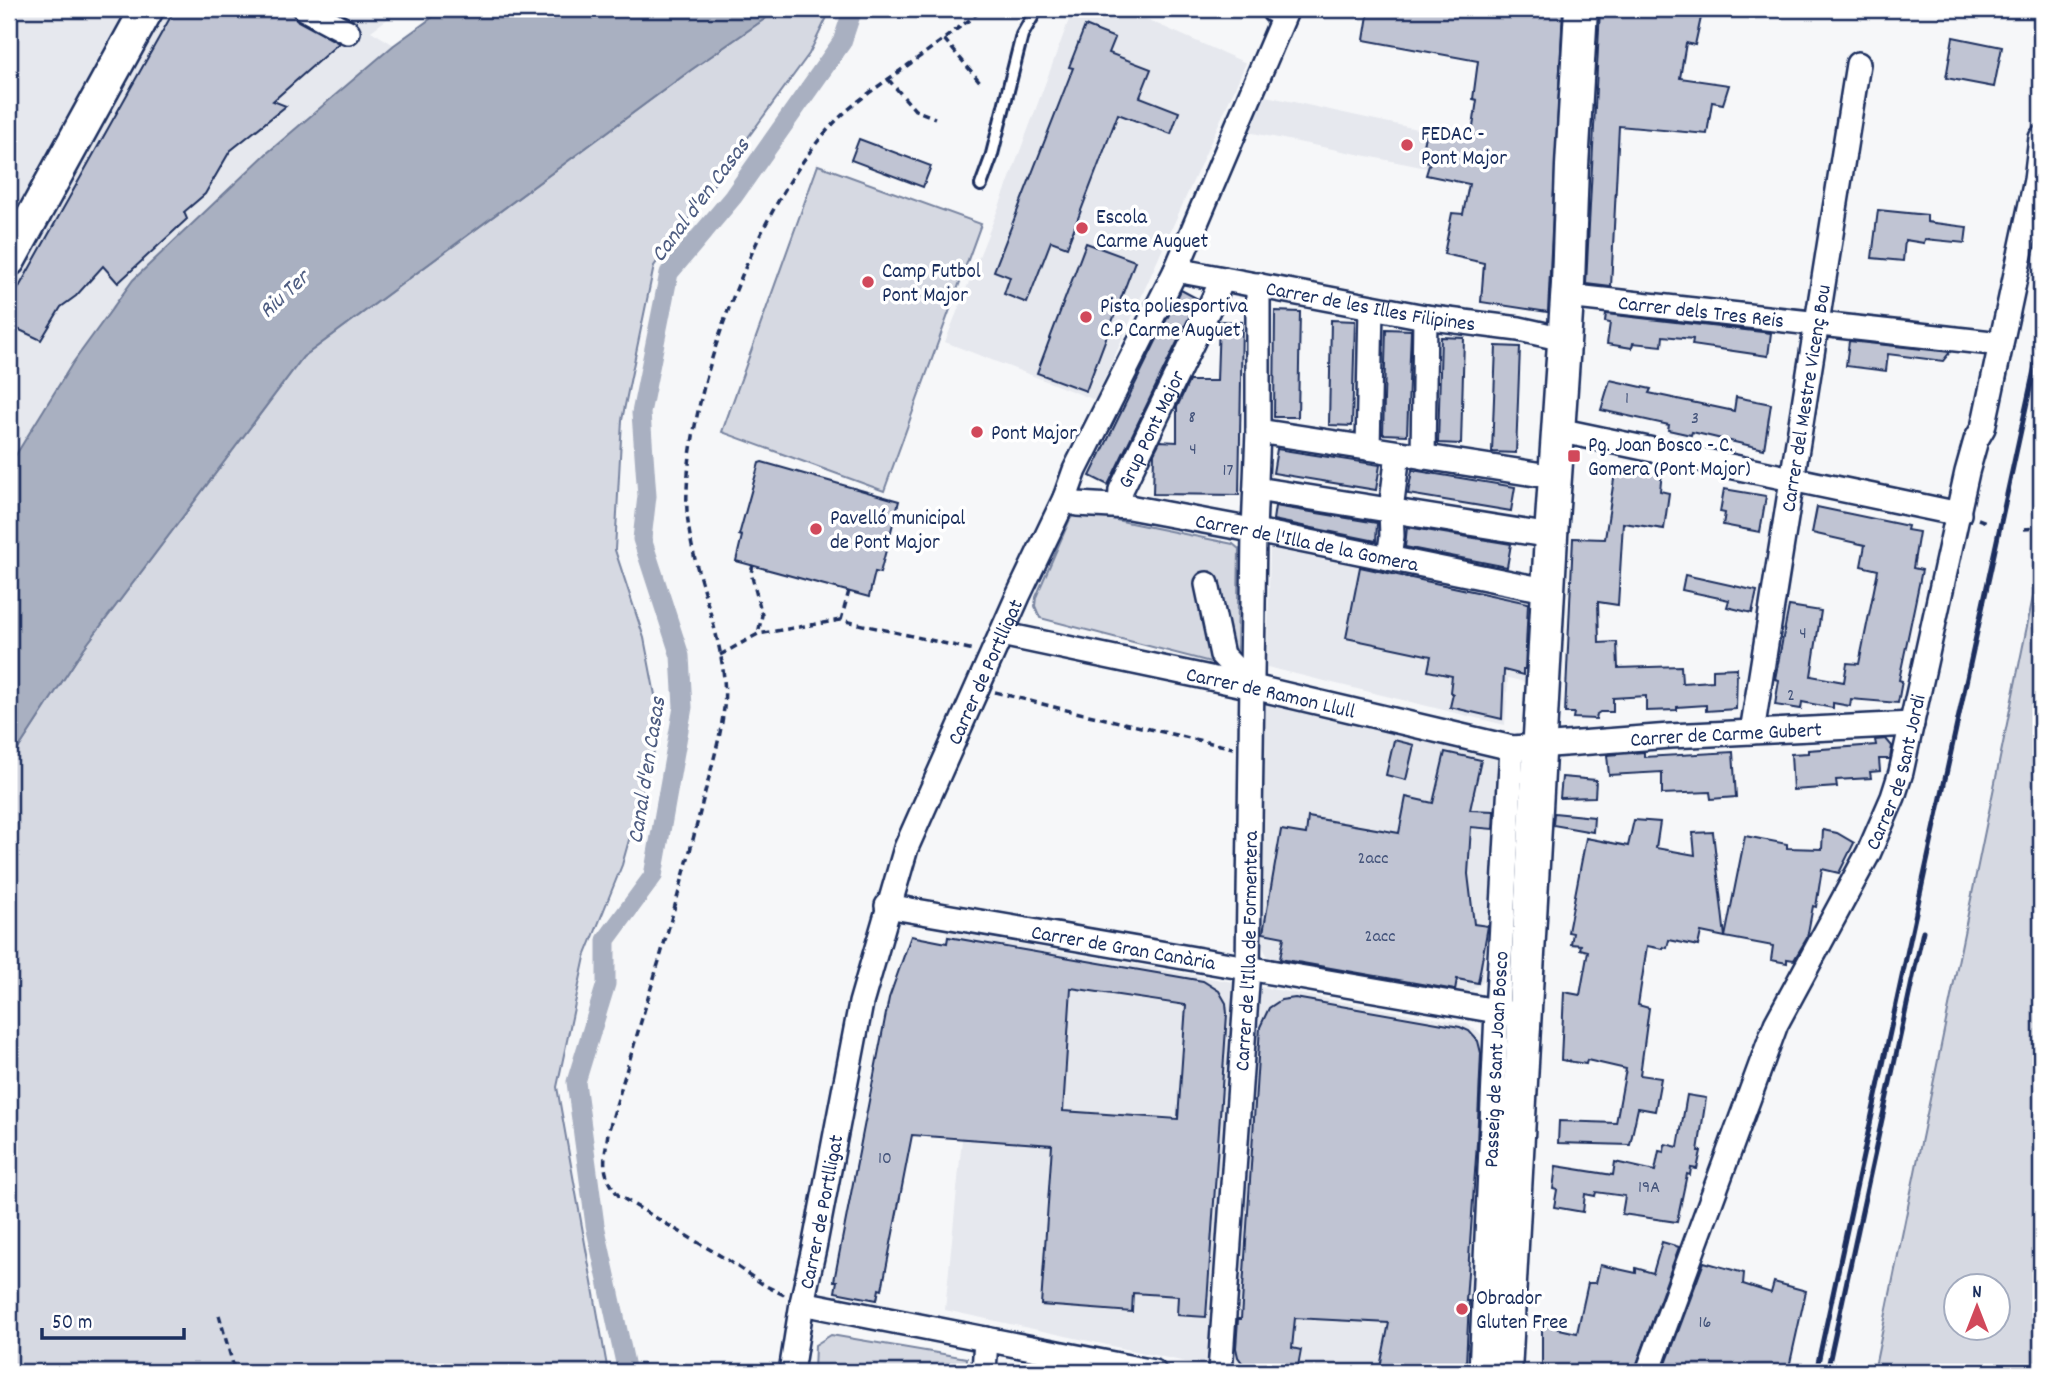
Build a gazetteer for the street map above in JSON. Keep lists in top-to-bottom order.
{
  "streets": {
    "street": [
      "Carrer de les Illes Filipines",
      "Carrer dels Tres Reis",
      "Carrer del Mestre Vicenç Bou",
      "Grup Pont Major",
      "Carrer de l'Illa de la Gomera",
      "Carrer de Portlligat",
      "Carrer de Ramon Llull",
      "Carrer de Carme Gubert",
      "Carrer de Sant Jordi",
      "Carrer de Gran Canària",
      "Carrer de l'Illa de Formentera",
      "Passeig de Sant Joan Bosco"
    ]
  },
  "crossings": [
    ["Carrer de les Illes Filipines", "Grup Pont Major"],
    ["Carrer de les Illes Filipines", "Carrer de Portlligat"],
    ["Carrer dels Tres Reis", "Carrer del Mestre Vicenç Bou"],
    ["Carrer dels Tres Reis", "Carrer de Sant Jordi"],
    ["Carrer del Mestre Vicenç Bou", "Carrer de Carme Gubert"],
    ["Grup Pont Major", "Carrer de l'Illa de la Gomera"],
    ["Carrer de l'Illa de la Gomera", "Carrer de Portlligat"],
    ["Carrer de l'Illa de la Gomera", "Carrer de l'Illa de Formentera"],
    ["Carrer de Portlligat", "Carrer de Ramon Llull"],
    ["Carrer de Portlligat", "Carrer de Gran Canària"],
    ["Carrer de Ramon Llull", "Carrer de Carme Gubert"],
    ["Carrer de Ramon Llull", "Carrer de l'Illa de Formentera"],
    ["Carrer de Carme Gubert", "Carrer de Sant Jordi"],
    ["Carrer de Gran Canària", "Carrer de l'Illa de Formentera"],
    ["Carrer de Gran Canària", "Passeig de Sant Joan Bosco"]
  ],
  "water": ["Canal d'en Casas", "Riu Ter"],
  "places": {
    "other": [
      "FEDAC - Pont Major",
      "Escola Carme Auguet",
      "Camp Futbol Pont Major",
      "Pista poliesportiva C.P Carme Auguet",
      "Pont Major",
      "Pavelló municipal de Pont Major",
      "Obrador Gluten Free"
    ],
    "transit": ["Pg. Joan Bosco - C. Gomera (Pont Major)"]
  },
  "house_numbers": [
    "1",
    "8",
    "3",
    "4",
    "17",
    "4",
    "2",
    "2acc",
    "2acc",
    "10",
    "19A",
    "16"
  ],
  "scale_bar": "50 m",
  "north": "top"
}
